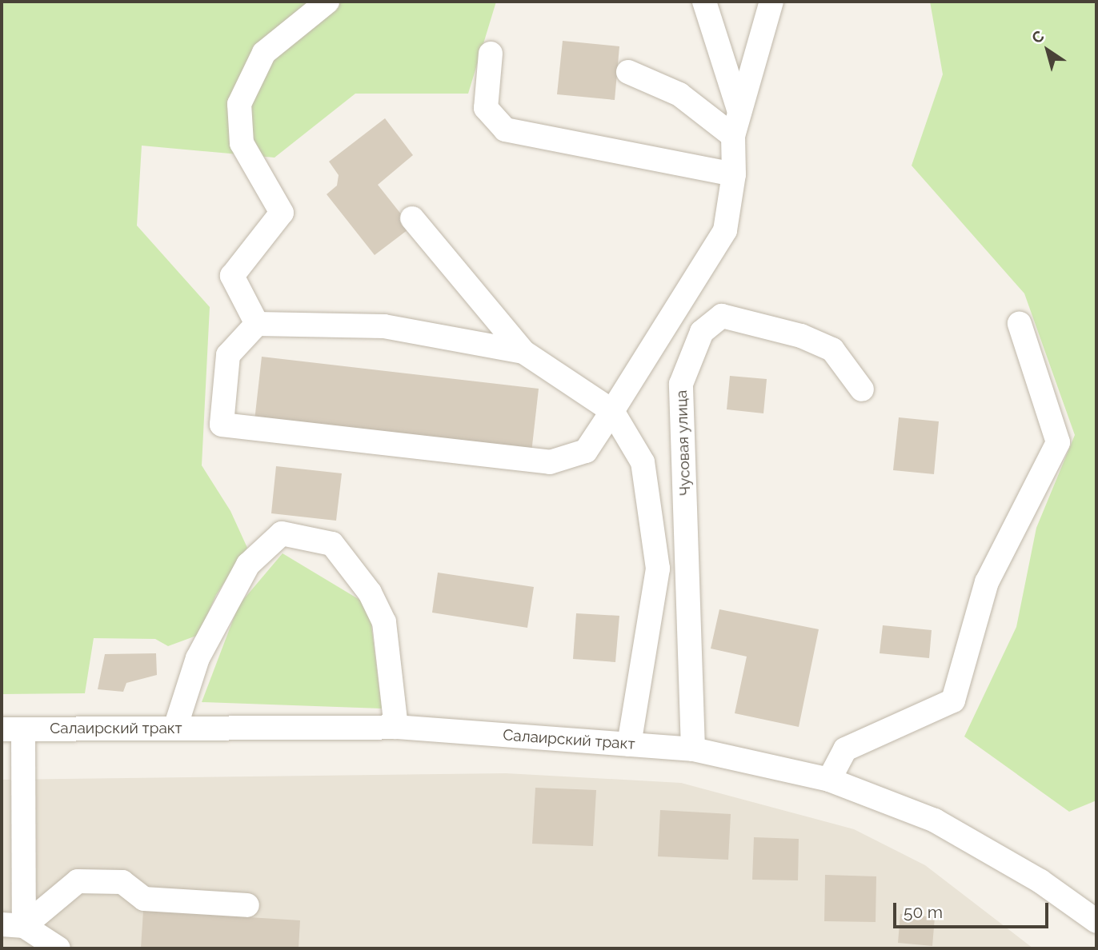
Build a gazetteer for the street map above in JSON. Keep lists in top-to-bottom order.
{
  "streets": {
    "street": ["Чусовая улица", "Салаирский тракт"]
  },
  "crossings": [
    ["Чусовая улица", "Салаирский тракт"]
  ],
  "scale_bar": "50 m",
  "north": "top left"
}
